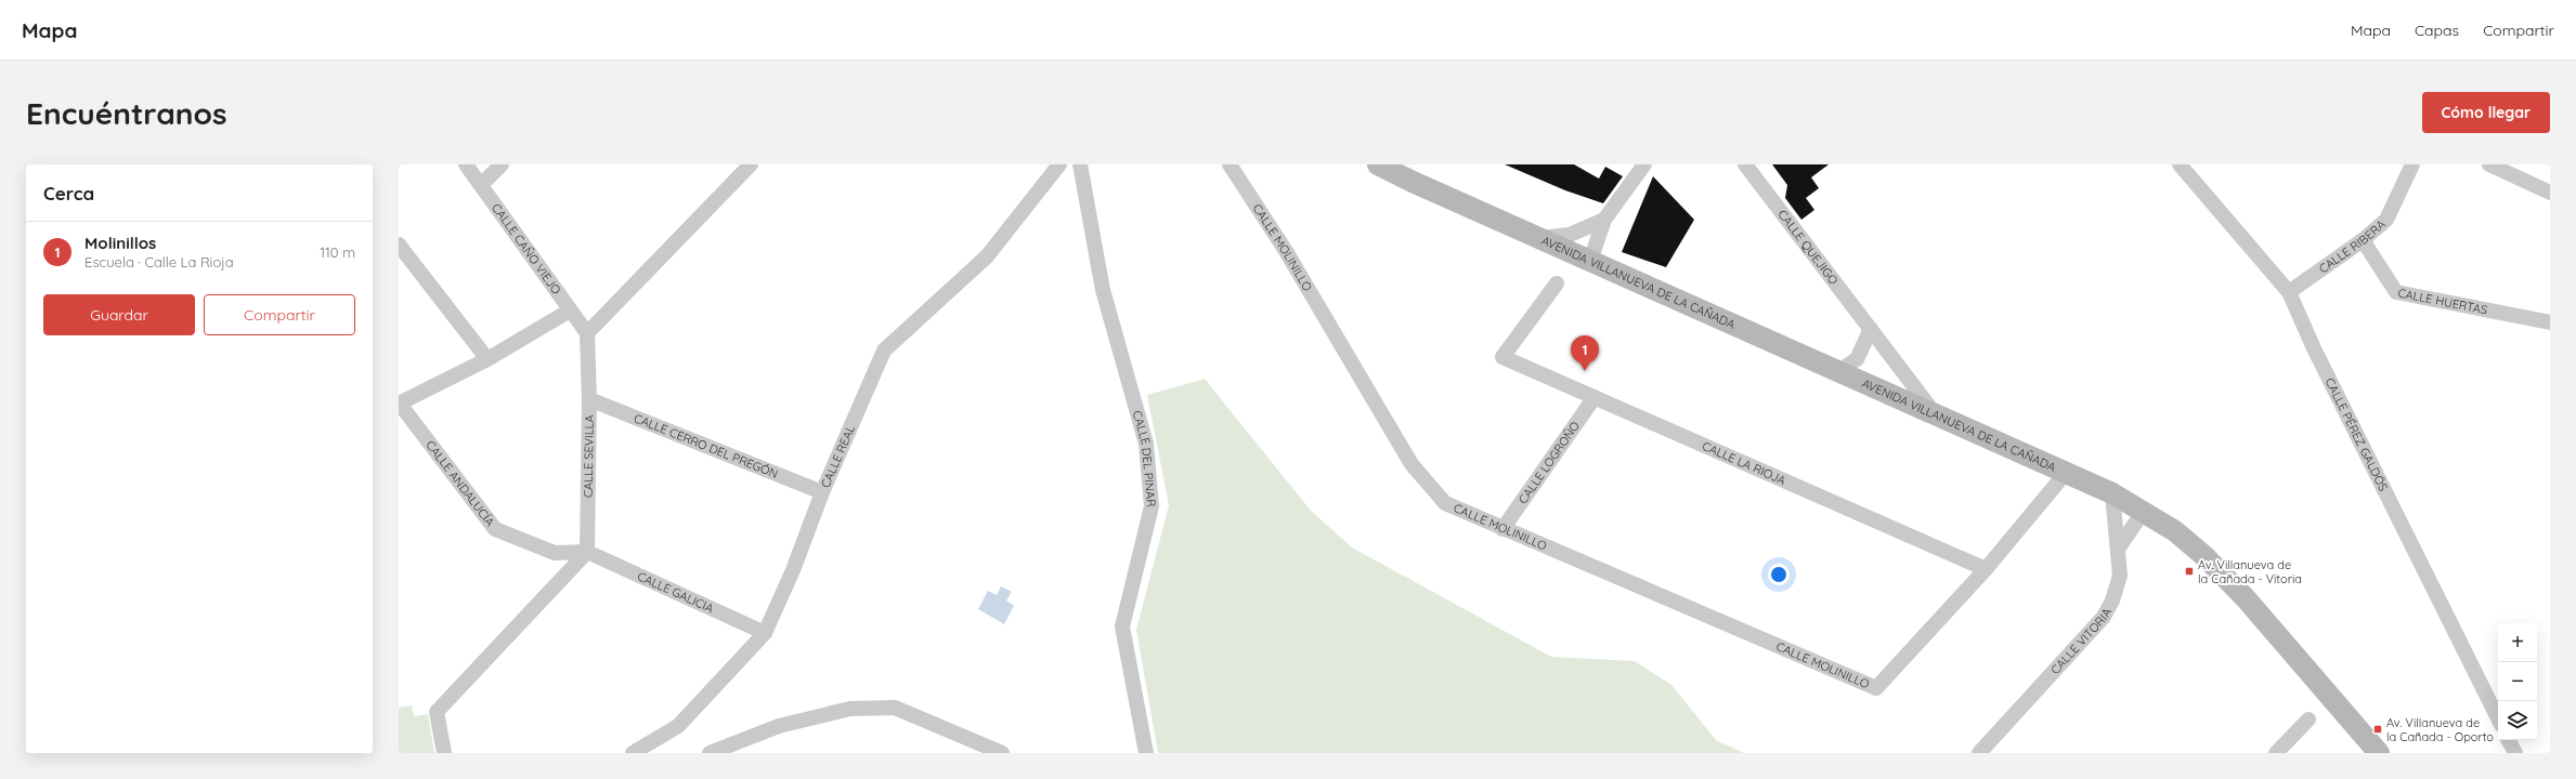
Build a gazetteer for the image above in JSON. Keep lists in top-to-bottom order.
{
  "streets": {
    "main road": ["AVENIDA VILLANUEVA DE LA CAÑADA"],
    "street": [
      "CALLE RIBERA",
      "CALLE QUEJIGO",
      "CALLE MOLINILLO",
      "CALLE CAÑO VIEJO",
      "CALLE HUERTAS",
      "CALLE PÉREZ GALDÓS",
      "CALLE CERRO DEL PREGÓN",
      "CALLE SEVILLA",
      "CALLE REAL",
      "CALLE DEL PINAR",
      "CALLE LOGROÑO",
      "CALLE LA RIOJA",
      "CALLE ANDALUCÍA",
      "CALLE GALICIA",
      "CALLE VITORIA"
    ]
  },
  "crossings": [
    ["CALLE RIBERA", "CALLE HUERTAS"],
    ["CALLE RIBERA", "CALLE PÉREZ GALDÓS"],
    ["CALLE QUEJIGO", "AVENIDA VILLANUEVA DE LA CAÑADA"],
    ["CALLE MOLINILLO", "CALLE LOGROÑO"],
    ["CALLE MOLINILLO", "CALLE LA RIOJA"],
    ["CALLE CAÑO VIEJO", "CALLE SEVILLA"],
    ["AVENIDA VILLANUEVA DE LA CAÑADA", "CALLE VITORIA"],
    ["CALLE CERRO DEL PREGÓN", "CALLE SEVILLA"],
    ["CALLE CERRO DEL PREGÓN", "CALLE REAL"],
    ["CALLE SEVILLA", "CALLE ANDALUCÍA"],
    ["CALLE SEVILLA", "CALLE GALICIA"],
    ["CALLE REAL", "CALLE GALICIA"],
    ["CALLE LOGROÑO", "CALLE LA RIOJA"],
    ["CALLE ANDALUCÍA", "CALLE GALICIA"]
  ],
  "places": {
    "transit": ["Av. Villanueva de la Cañada - Vitoria", "Av. Villanueva de la Cañada - Oporto"]
  },
  "page": {
    "header": "Mapa",
    "nav": ["Mapa", "Capas", "Compartir"],
    "buttons": [
      "Cómo llegar",
      ["Guardar", "Compartir"]
    ],
    "title": "Encuéntranos",
    "heading": "Cerca",
    "list": [
      {
        "mark": "1",
        "name": "Molinillos",
        "note": "Escuela · Calle La Rioja",
        "value": "110 m"
      }
    ],
    "pins": "1",
    "map_buttons": ["+", "−"]
  }
}
